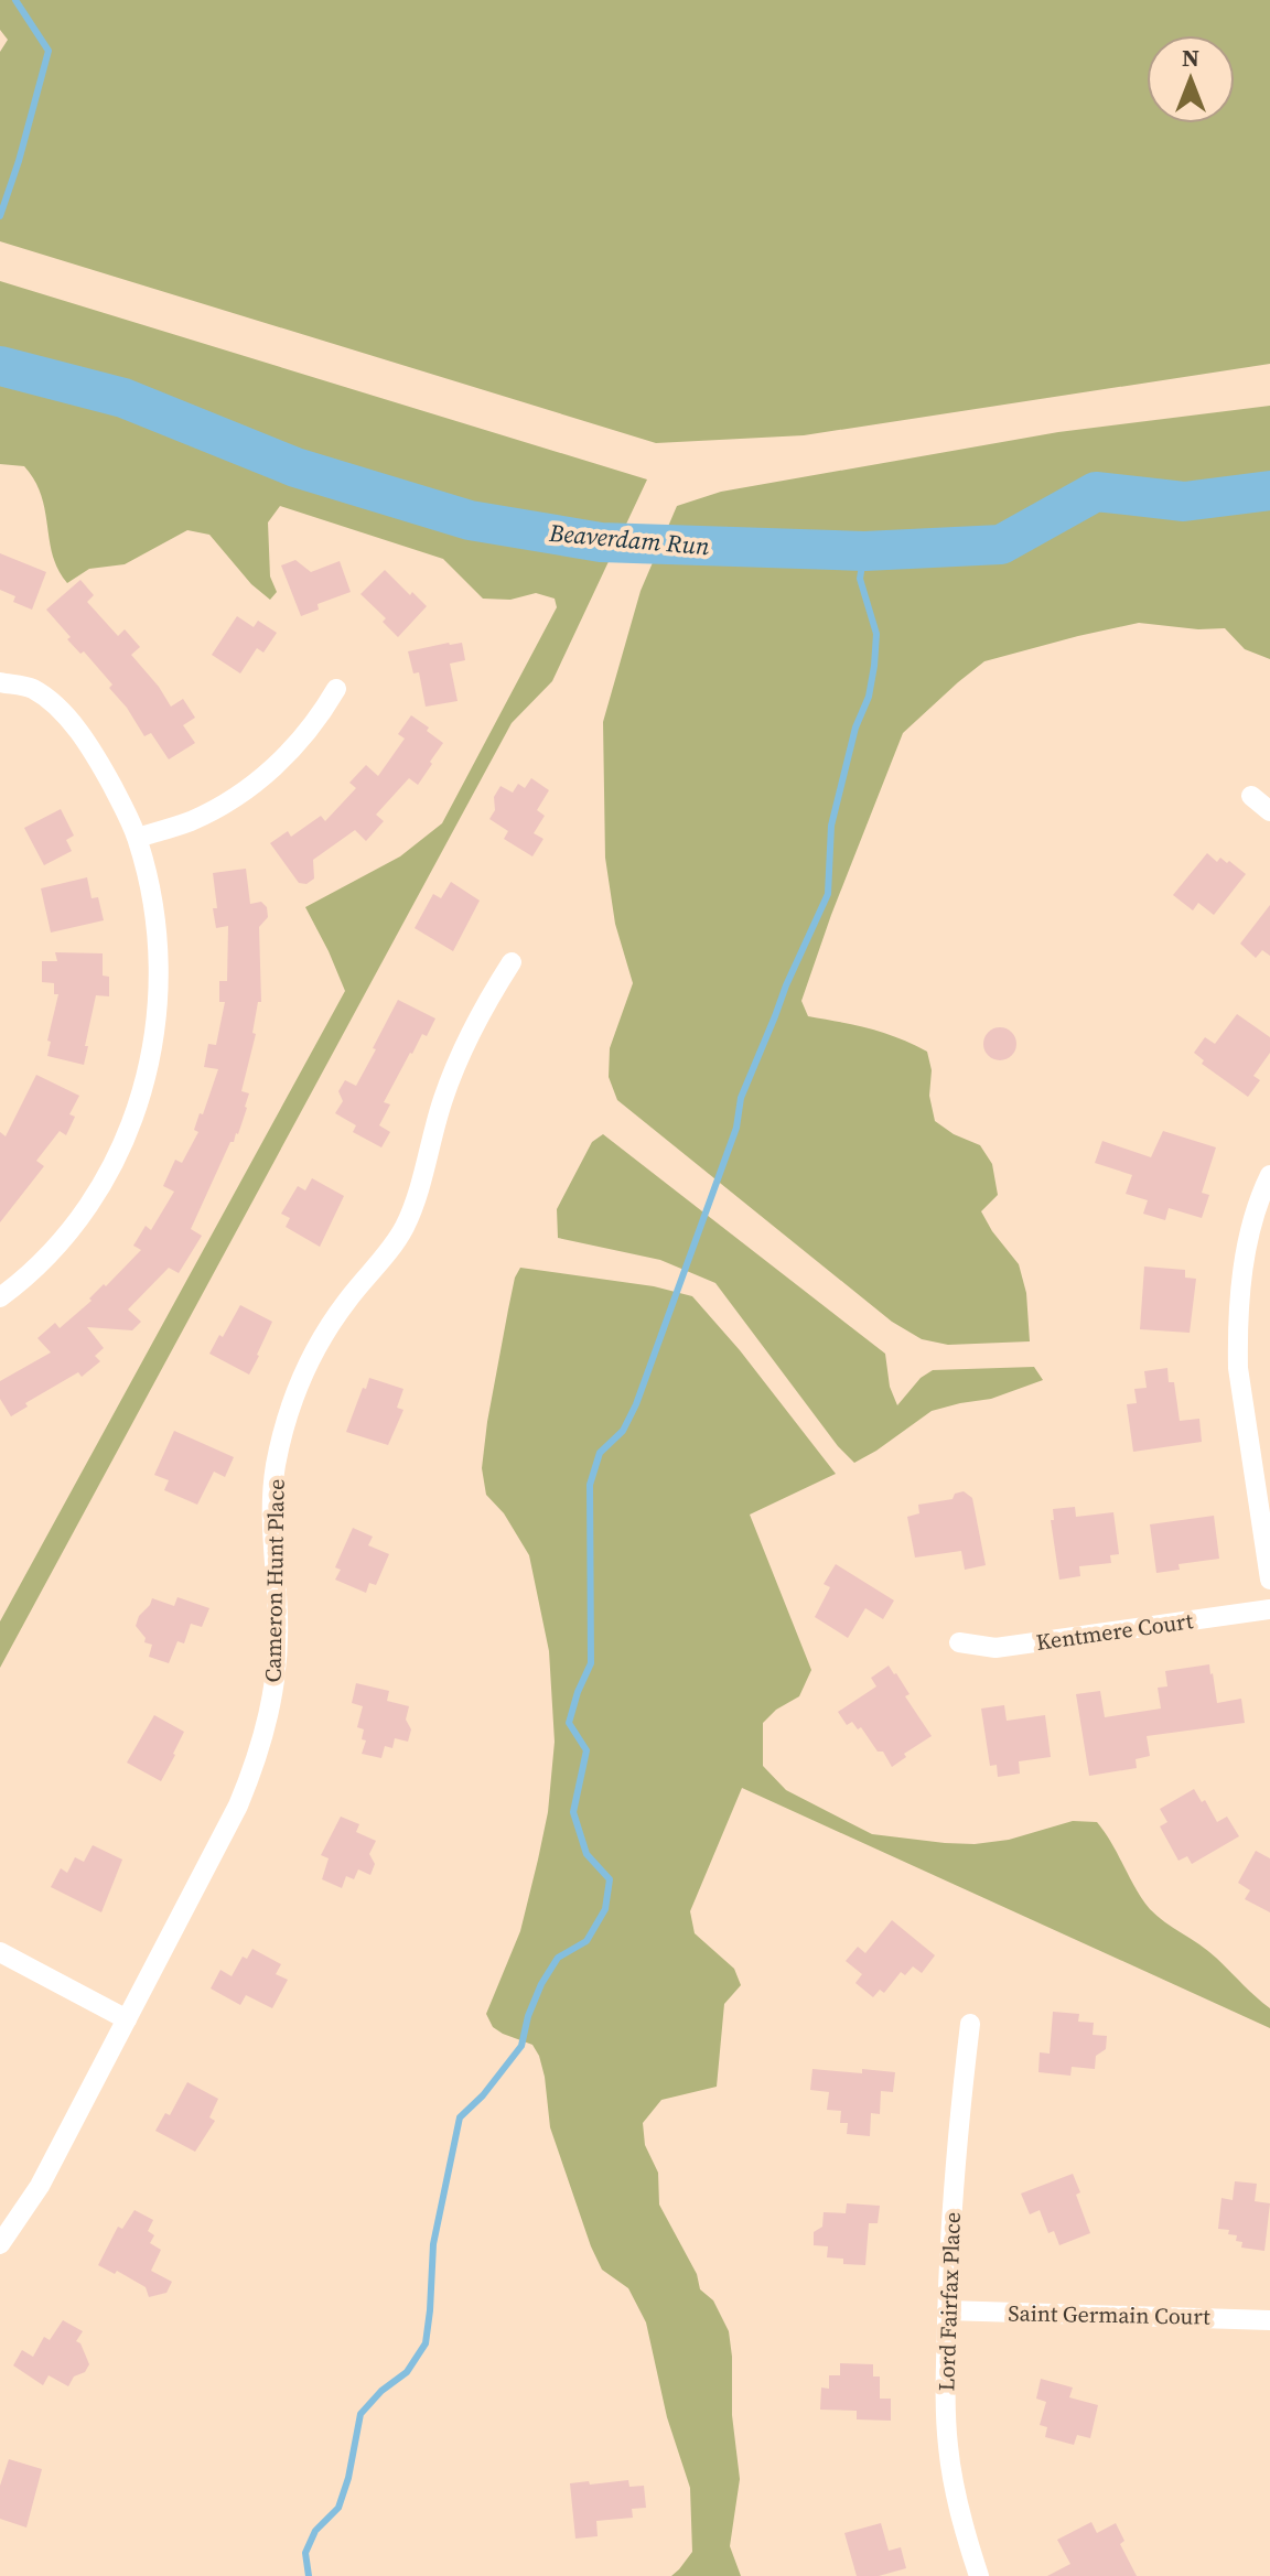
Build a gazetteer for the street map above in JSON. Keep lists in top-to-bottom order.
{
  "streets": {
    "street": [
      "Cameron Hunt Place",
      "Kentmere Court",
      "Lord Fairfax Place",
      "Saint Germain Court"
    ]
  },
  "crossings": [
    ["Lord Fairfax Place", "Saint Germain Court"]
  ],
  "water": ["Beaverdam Run"],
  "north": "top"
}
